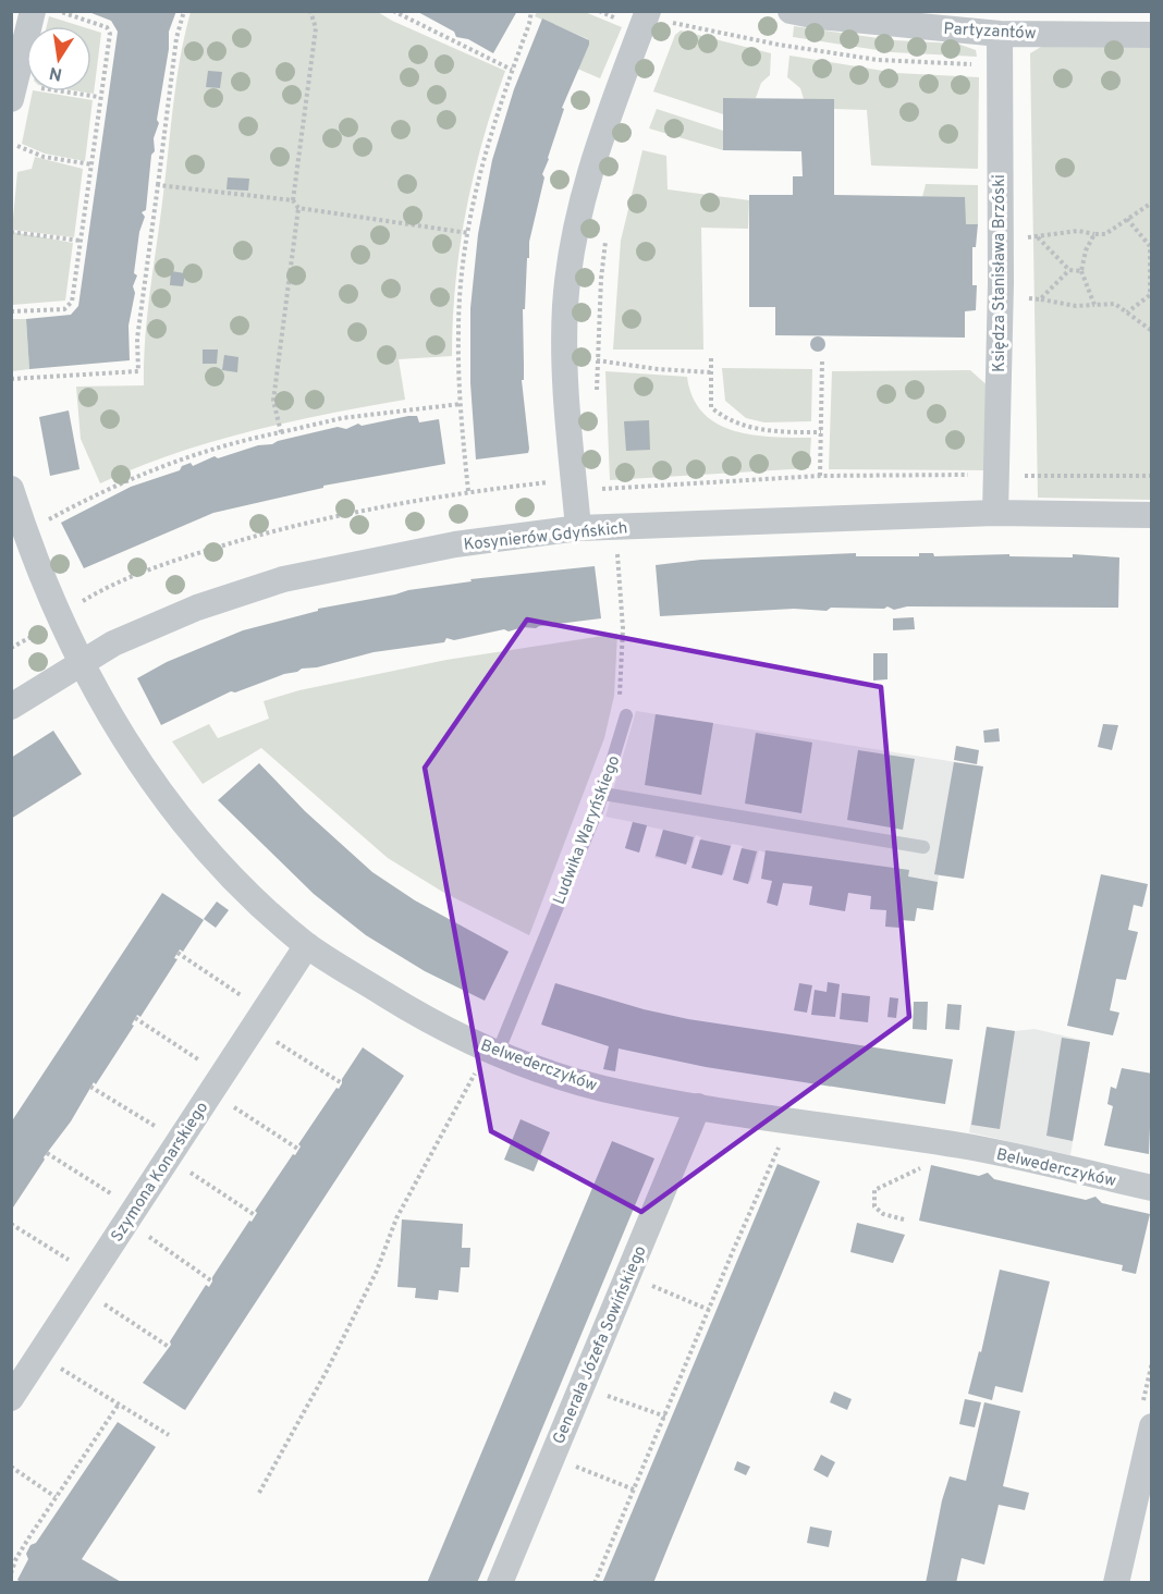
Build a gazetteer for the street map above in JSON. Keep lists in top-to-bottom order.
{
  "streets": {
    "street": [
      "Partyzantów",
      "Księdza Stanisława Brzóski",
      "Kosynierów Gdyńskich",
      "Belwederczyków",
      "Szymona Konarskiego",
      "Generała Józefa Sowińskiego"
    ],
    "lane": ["Ludwika Waryńskiego"]
  },
  "crossings": [
    ["Partyzantów", "Księdza Stanisława Brzóski"],
    ["Księdza Stanisława Brzóski", "Kosynierów Gdyńskich"],
    ["Kosynierów Gdyńskich", "Belwederczyków"],
    ["Ludwika Waryńskiego", "Belwederczyków"],
    ["Belwederczyków", "Szymona Konarskiego"],
    ["Belwederczyków", "Generała Józefa Sowińskiego"]
  ],
  "north": "bottom"
}
